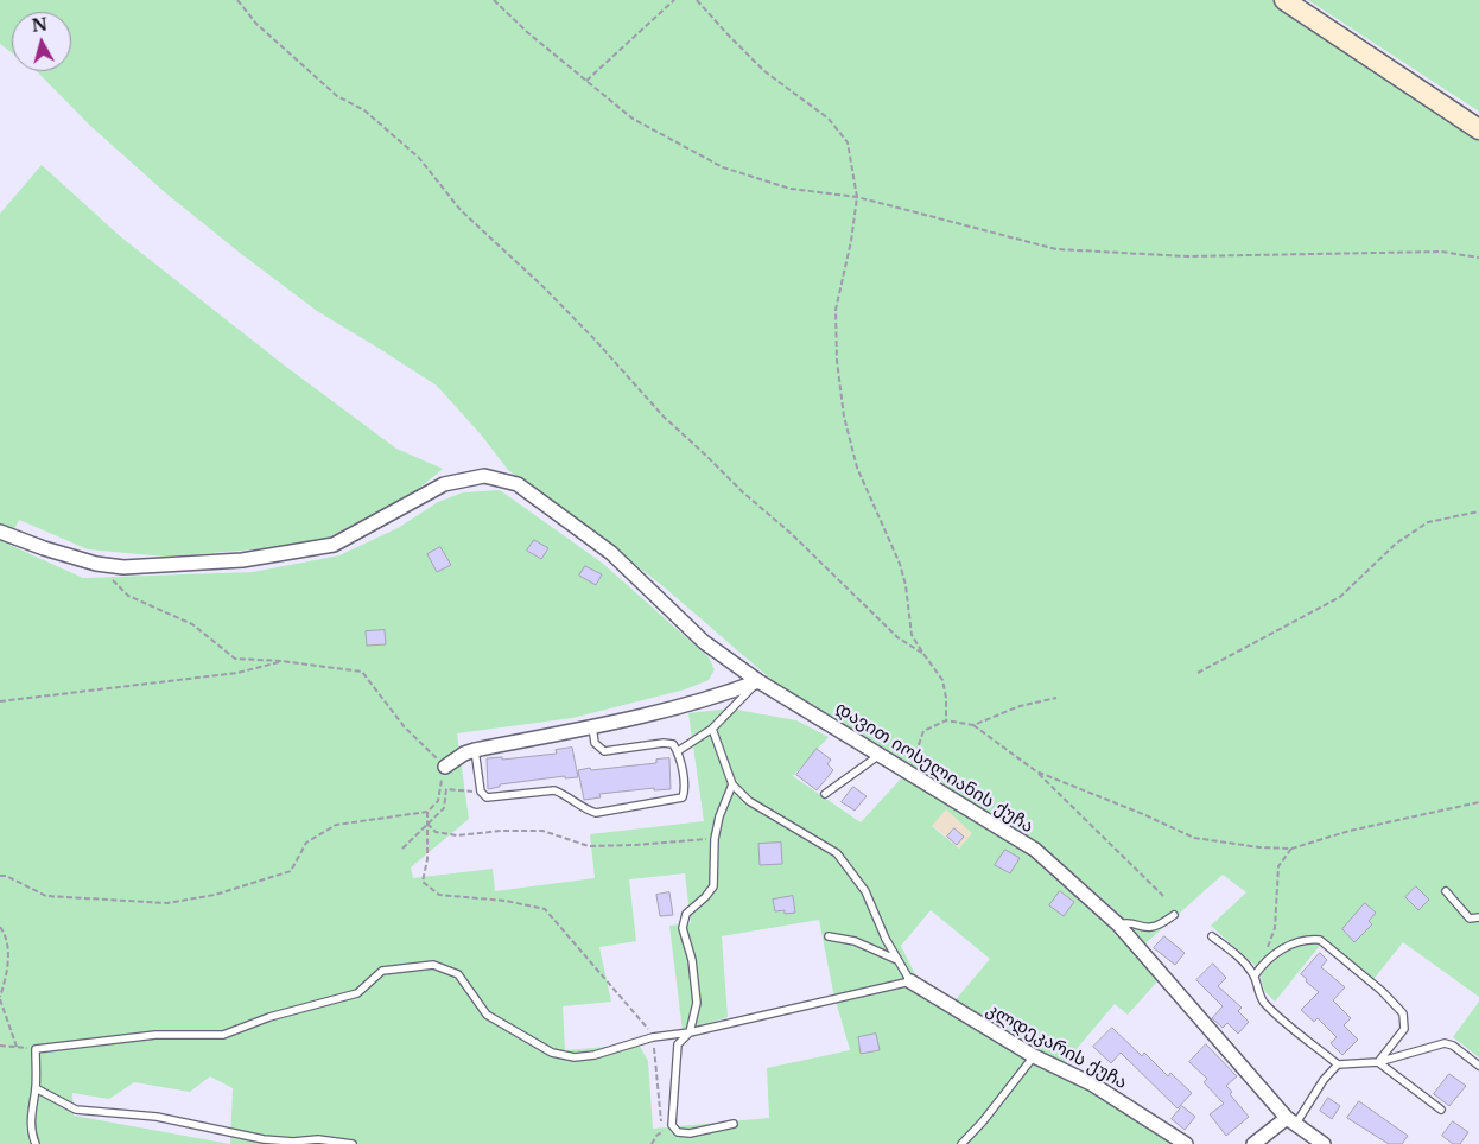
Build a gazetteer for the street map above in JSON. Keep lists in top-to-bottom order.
{
  "streets": {
    "street": ["დავით იოსელიანის ქუჩა", "კლდეკარის ქუჩა"]
  },
  "north": "top"
}
